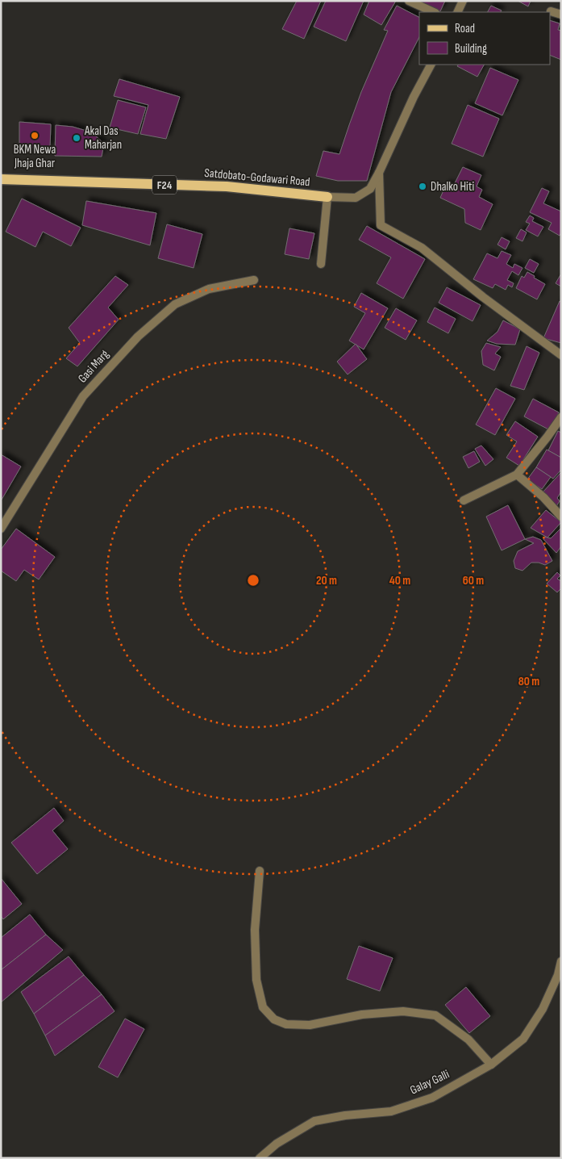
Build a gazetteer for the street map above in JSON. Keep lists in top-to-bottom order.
{
  "streets": {
    "main road": ["Satdobato-Godawari Road", "F24"],
    "street": ["Gasi Marg", "Galay Galli"]
  },
  "places": ["BKM Newa Jhaja Ghar", "Akal Das Maharjan", "Dhalko Hiti"],
  "legend": ["Road", "Building"],
  "rings": [
    "20 m",
    "40 m",
    "60 m",
    "80 m"
  ]
}
